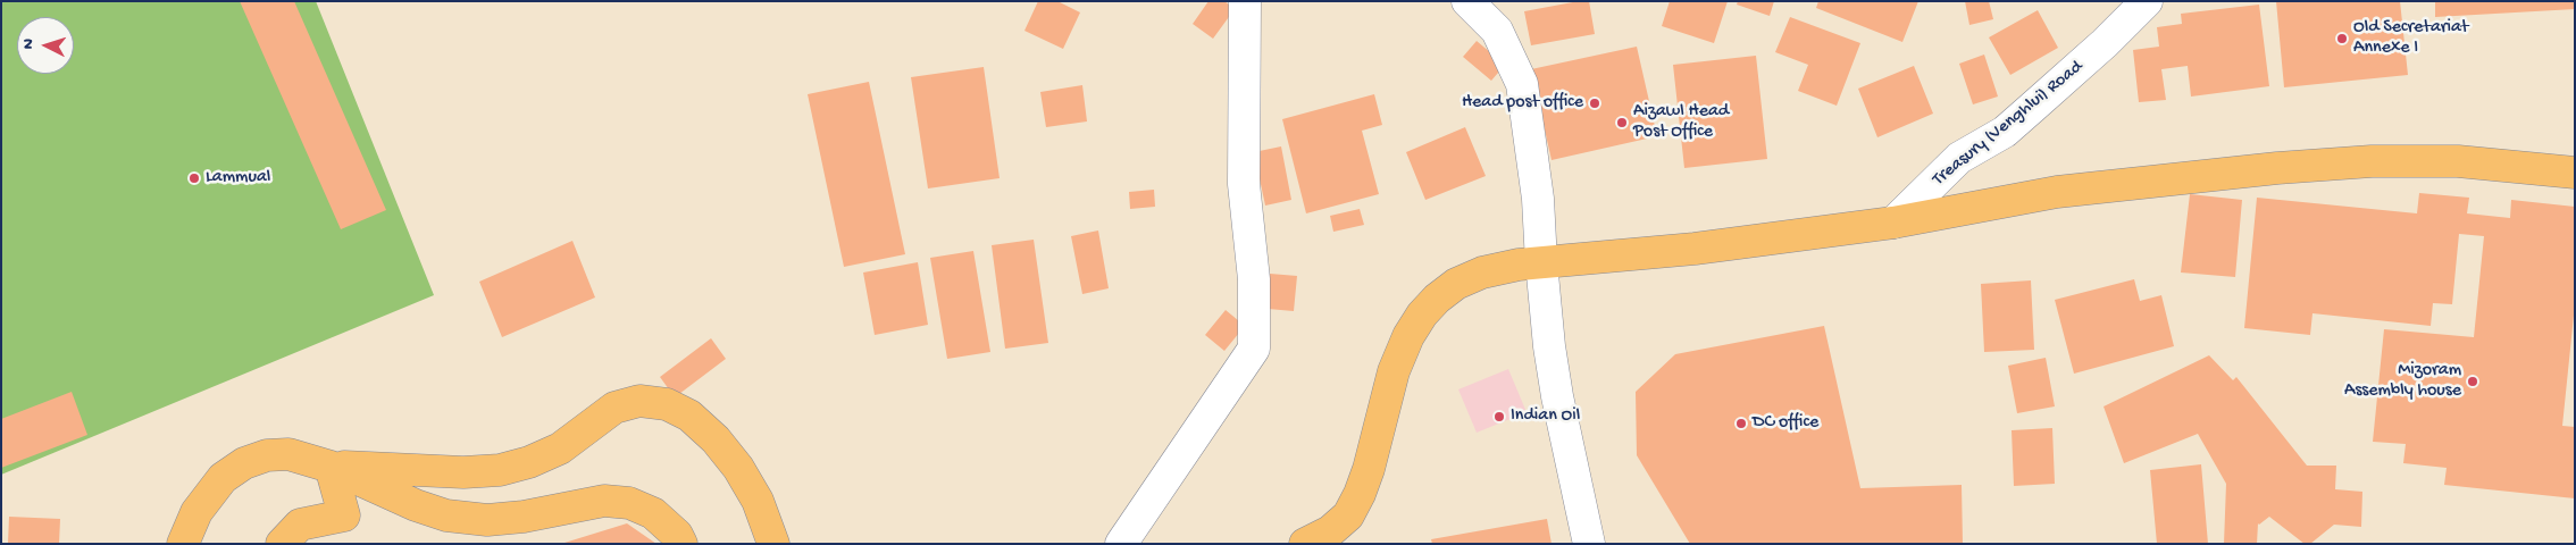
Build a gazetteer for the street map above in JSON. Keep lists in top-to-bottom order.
{
  "streets": {
    "street": ["Treasury (Venghlui) Road"]
  },
  "places": [
    "Old Secretariat Annexe I",
    "Head post office",
    "Aizawl Head Post Office",
    "Lammual",
    "Mizoram Assembly house",
    "Indian Oil",
    "DC office"
  ],
  "north": "left"
}
